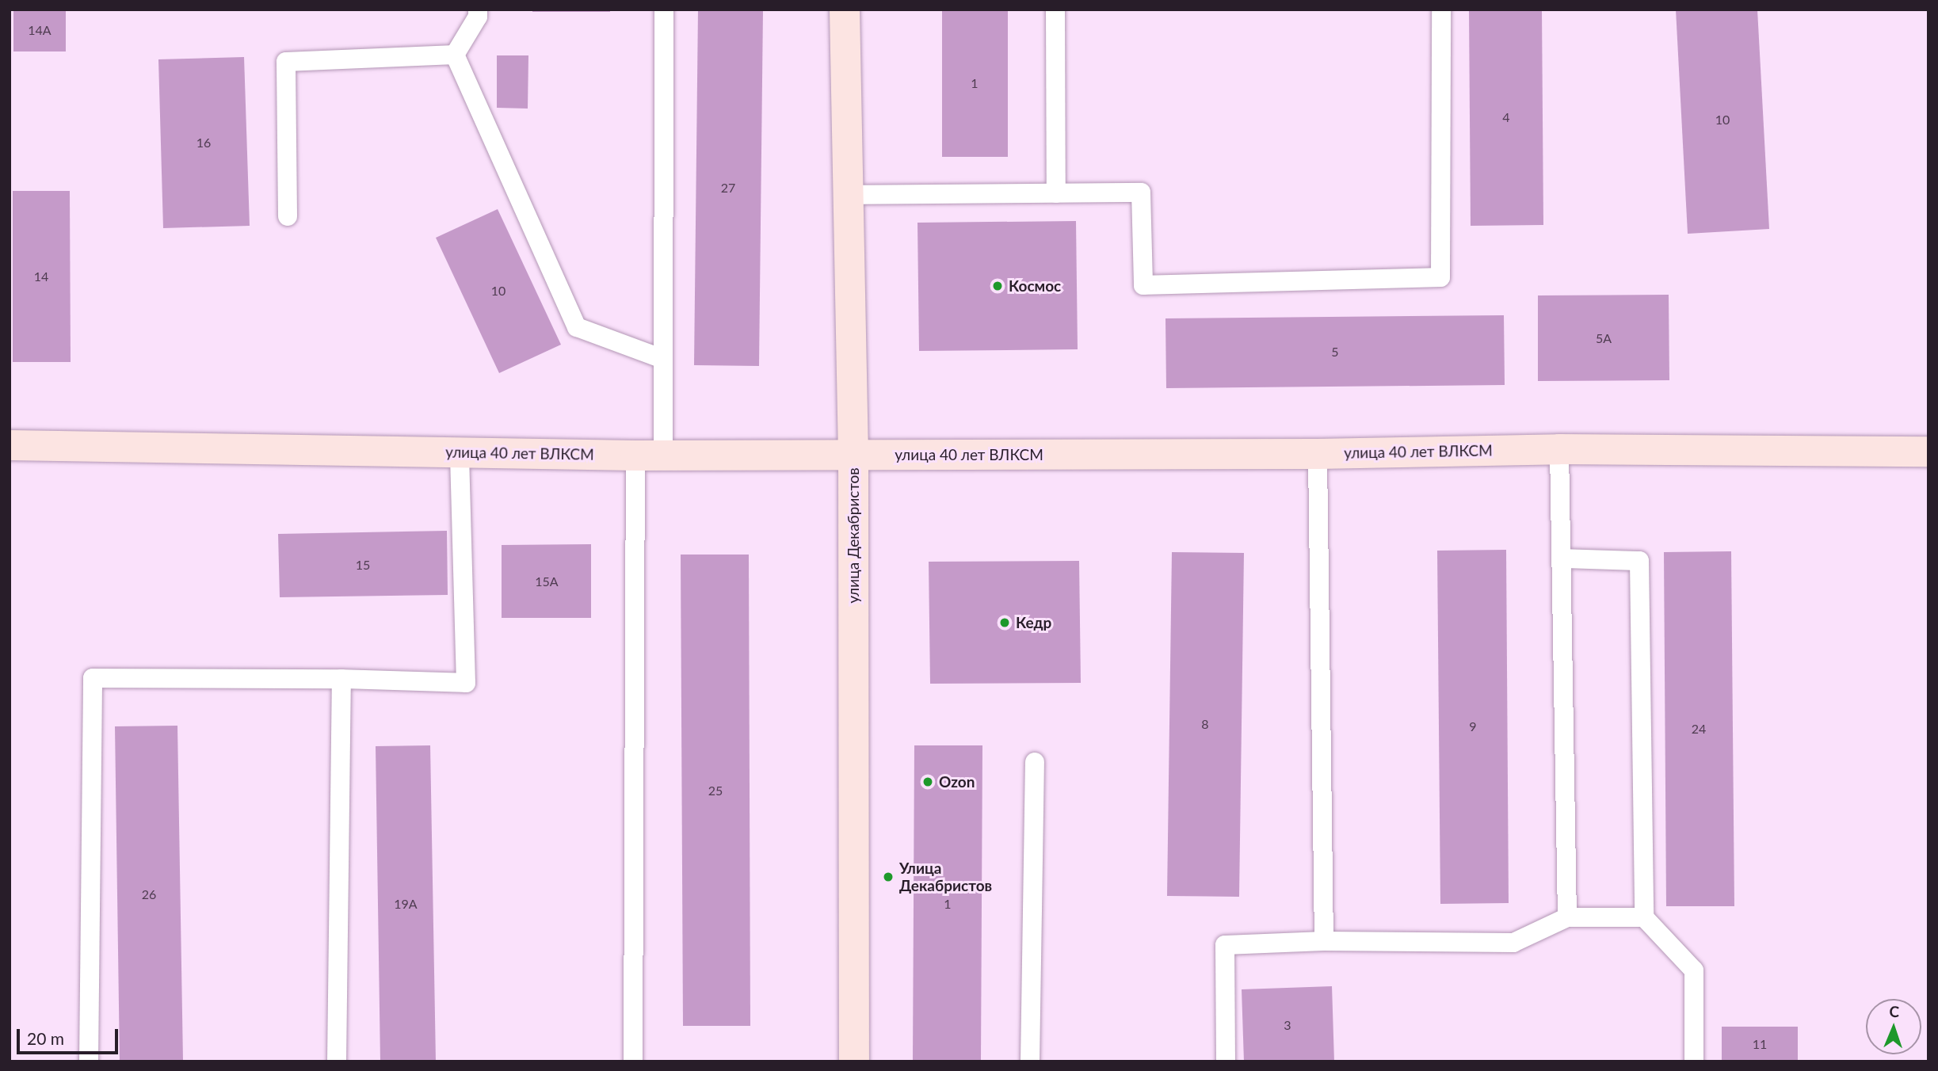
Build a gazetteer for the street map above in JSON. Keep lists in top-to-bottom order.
{
  "streets": {
    "main road": ["улица 40 лет ВЛКСМ", "улица Декабристов"]
  },
  "crossings": [
    ["улица 40 лет ВЛКСМ", "улица Декабристов"]
  ],
  "places": [
    "Космос",
    "Кедр",
    "Ozon",
    "Улица Декабристов"
  ],
  "house_numbers": [
    "14А",
    "1",
    "4",
    "10",
    "16",
    "27",
    "14",
    "10",
    "5А",
    "5",
    "15",
    "15А",
    "8",
    "9",
    "24",
    "25",
    "26",
    "19А",
    "1",
    "3",
    "11"
  ],
  "scale_bar": "20 m",
  "north": "top"
}
